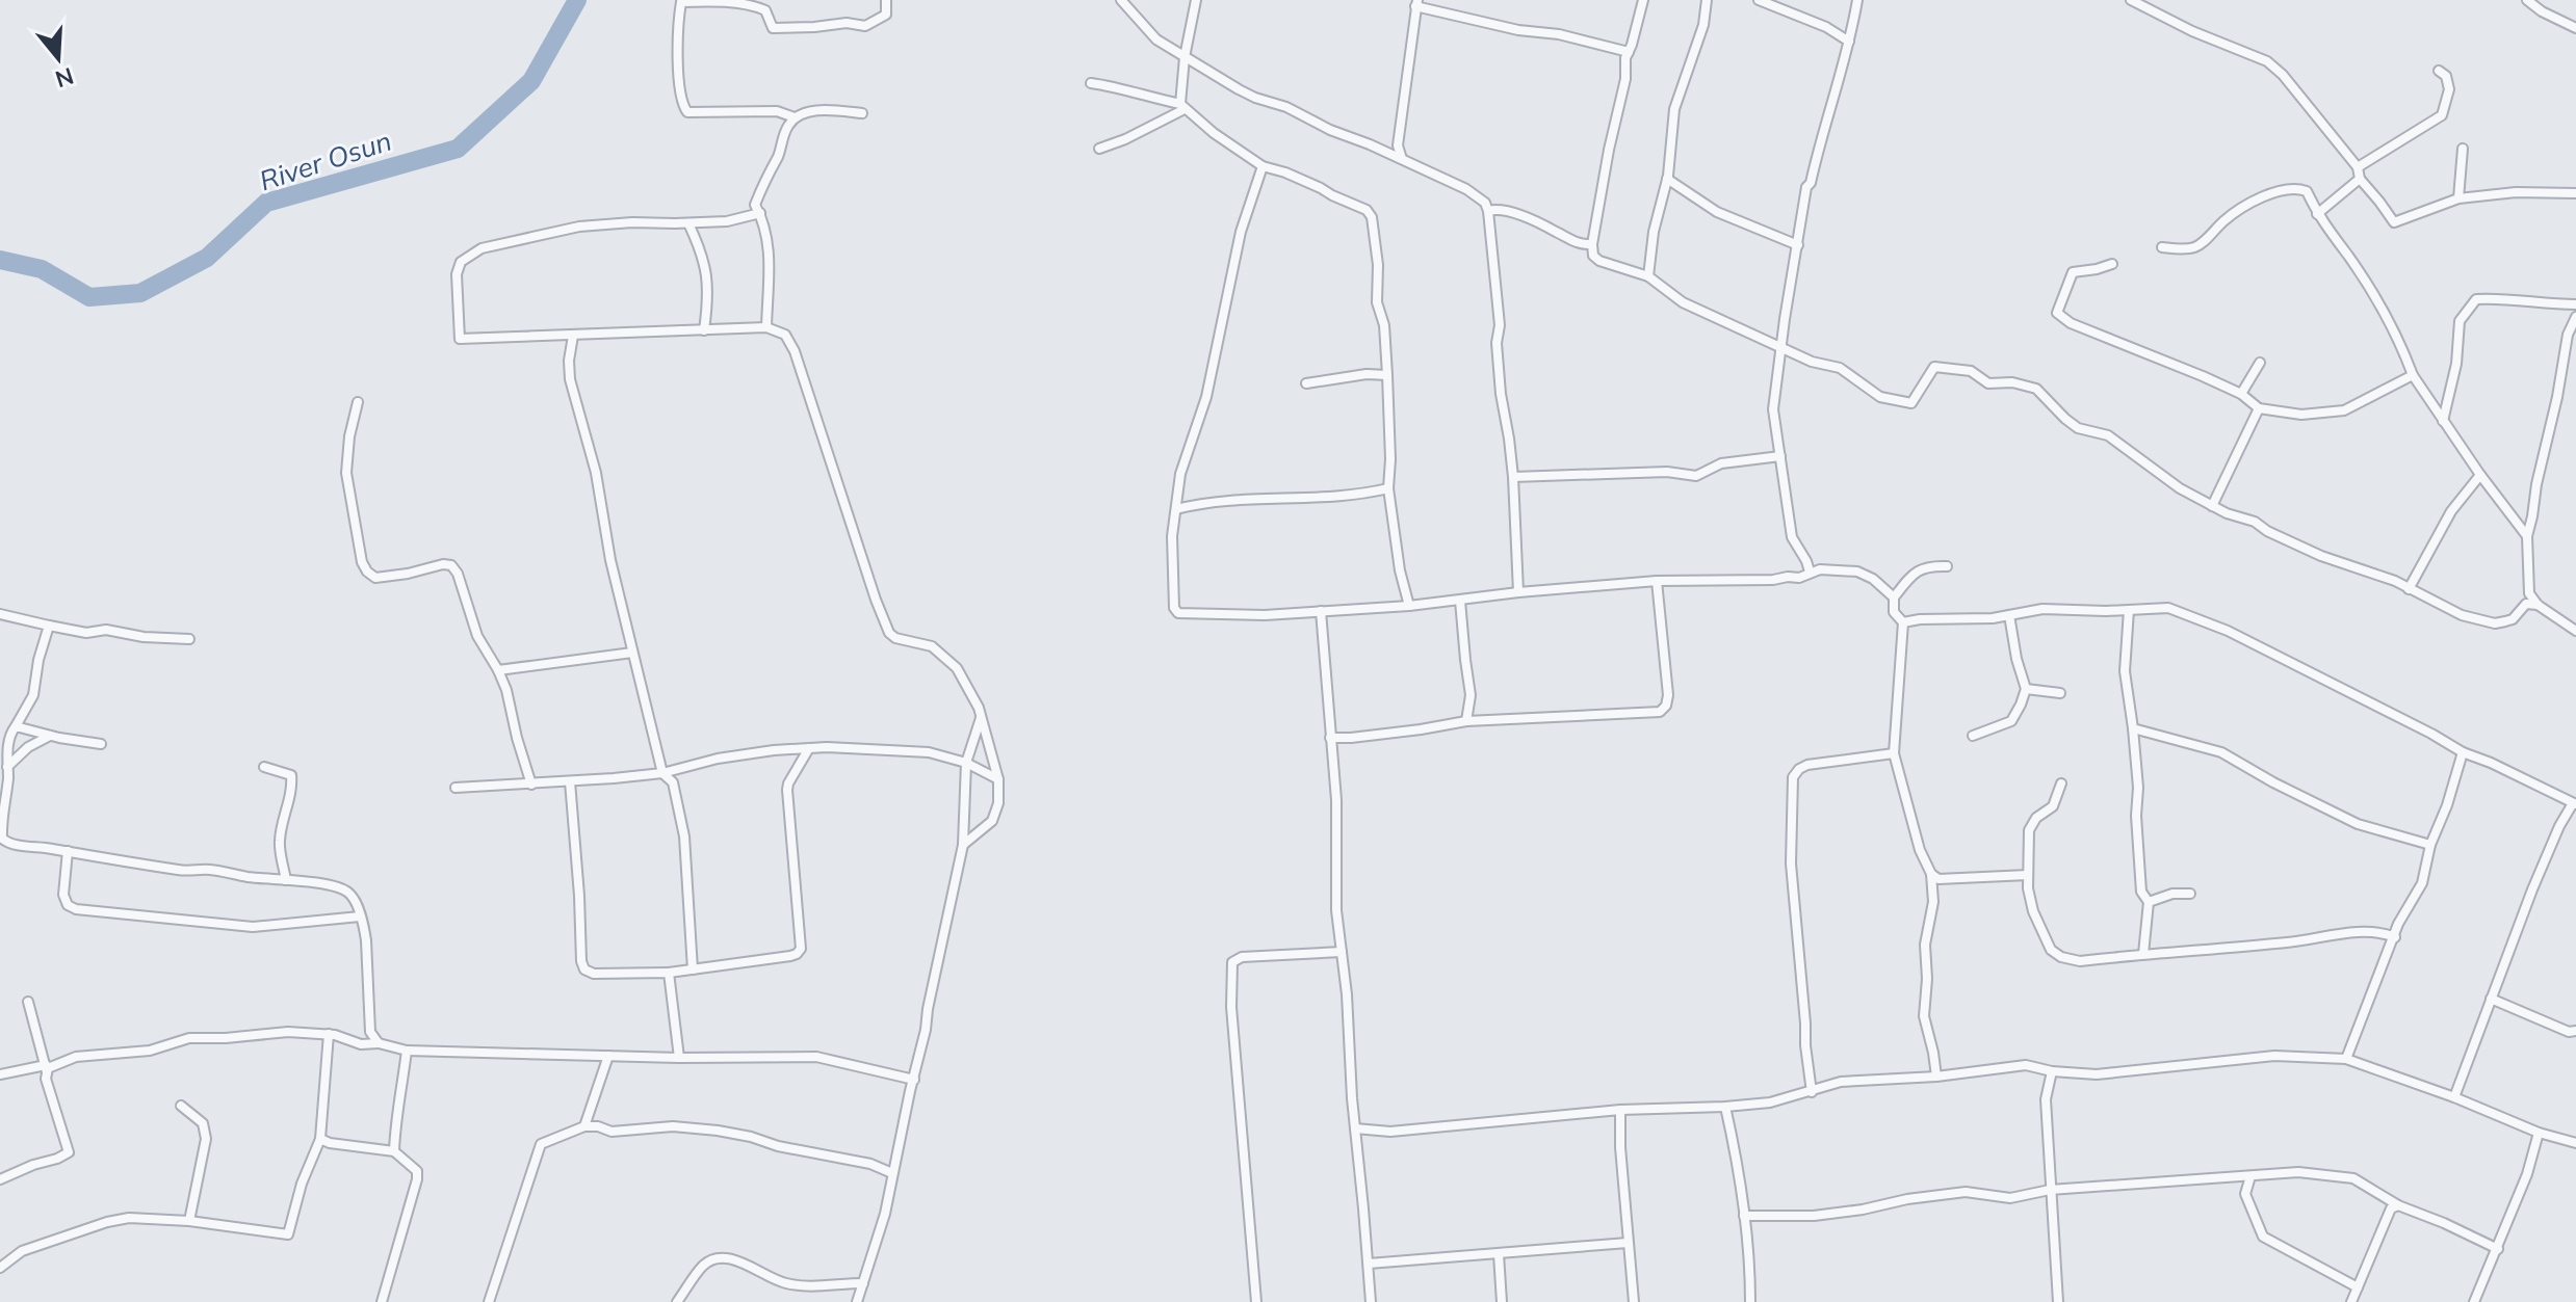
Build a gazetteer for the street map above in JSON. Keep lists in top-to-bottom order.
{
  "water": ["River Osun"],
  "north": "bottom"
}
